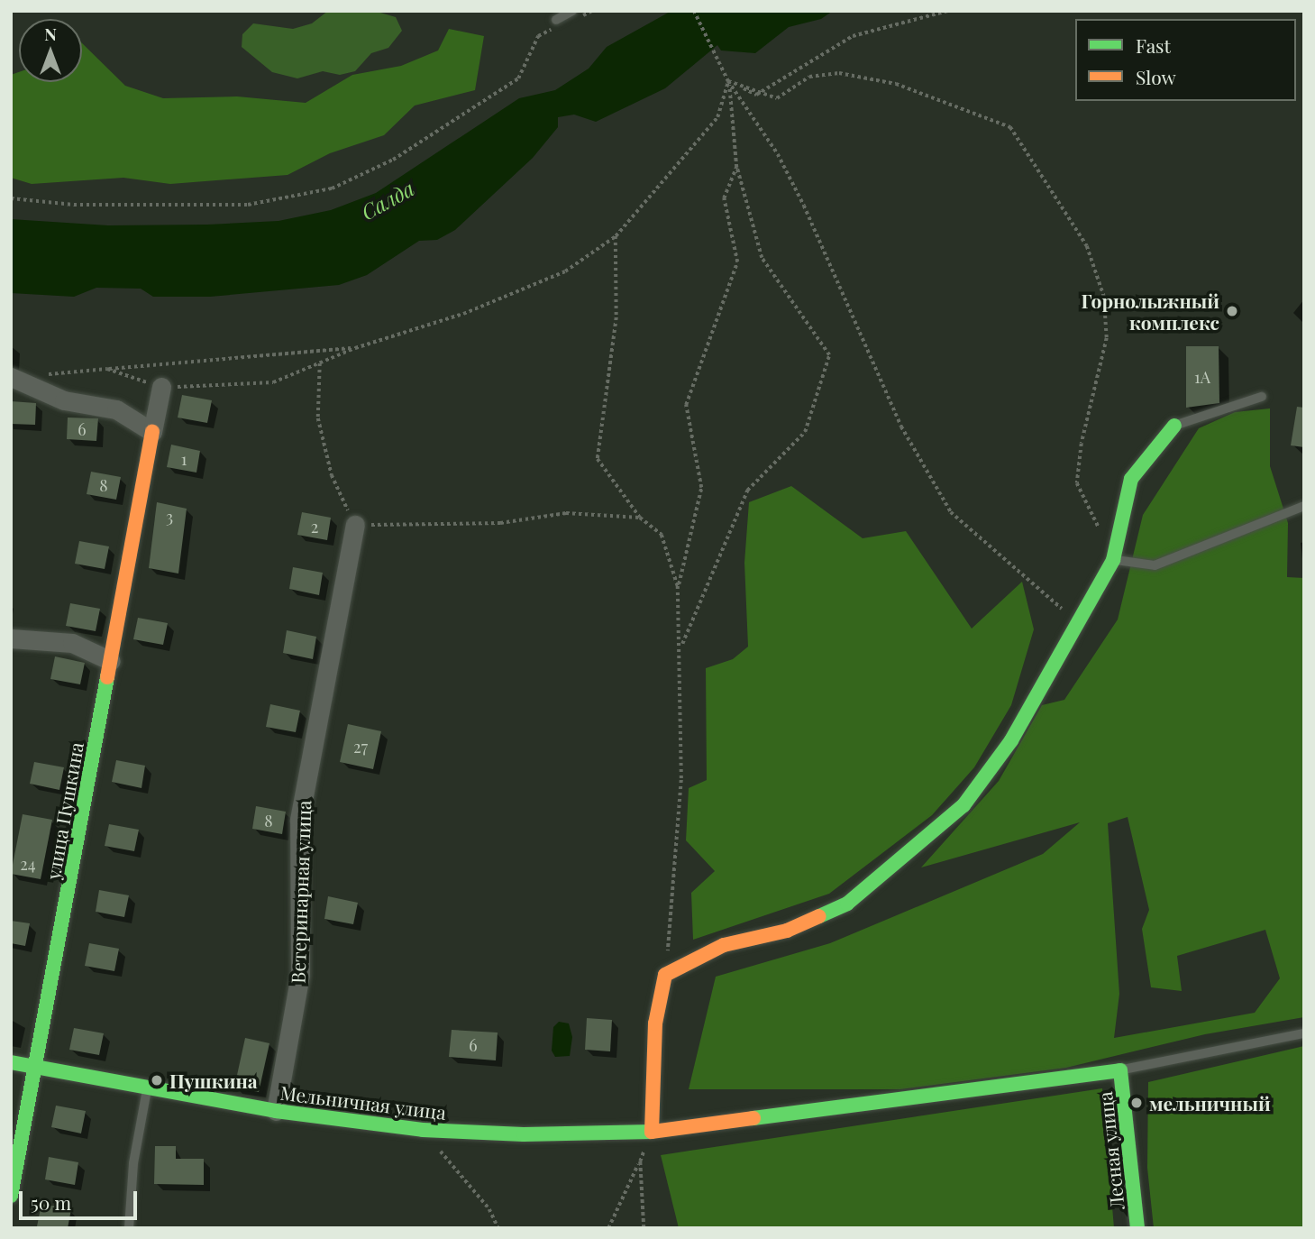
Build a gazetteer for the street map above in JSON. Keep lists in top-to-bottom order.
{
  "streets": {
    "street": [
      "улица Пушкина",
      "Ветеринарная улица",
      "Мельничная улица",
      "Лесная улица"
    ]
  },
  "crossings": [
    ["улица Пушкина", "Мельничная улица"],
    ["Ветеринарная улица", "Мельничная улица"],
    ["Мельничная улица", "Лесная улица"]
  ],
  "water": ["Салда"],
  "places": ["Горнолыжный комплекс", "Пушкина", "мельничный"],
  "house_numbers": [
    "1А",
    "6",
    "1",
    "8",
    "3",
    "2",
    "27",
    "8",
    "24",
    "6"
  ],
  "legend": ["Fast", "Slow"],
  "scale_bar": "50 m",
  "north": "top"
}
